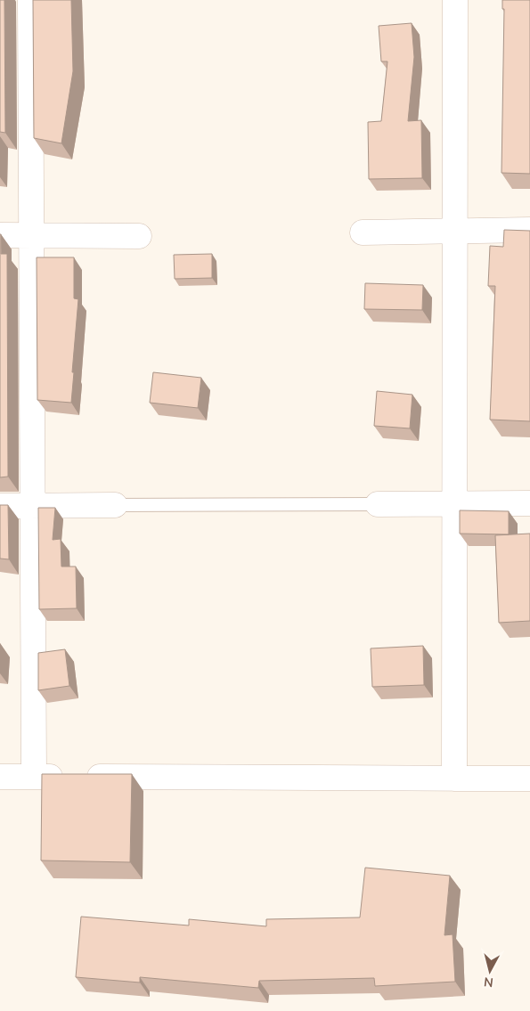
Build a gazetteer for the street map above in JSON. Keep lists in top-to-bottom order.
{
  "north": "bottom"
}
